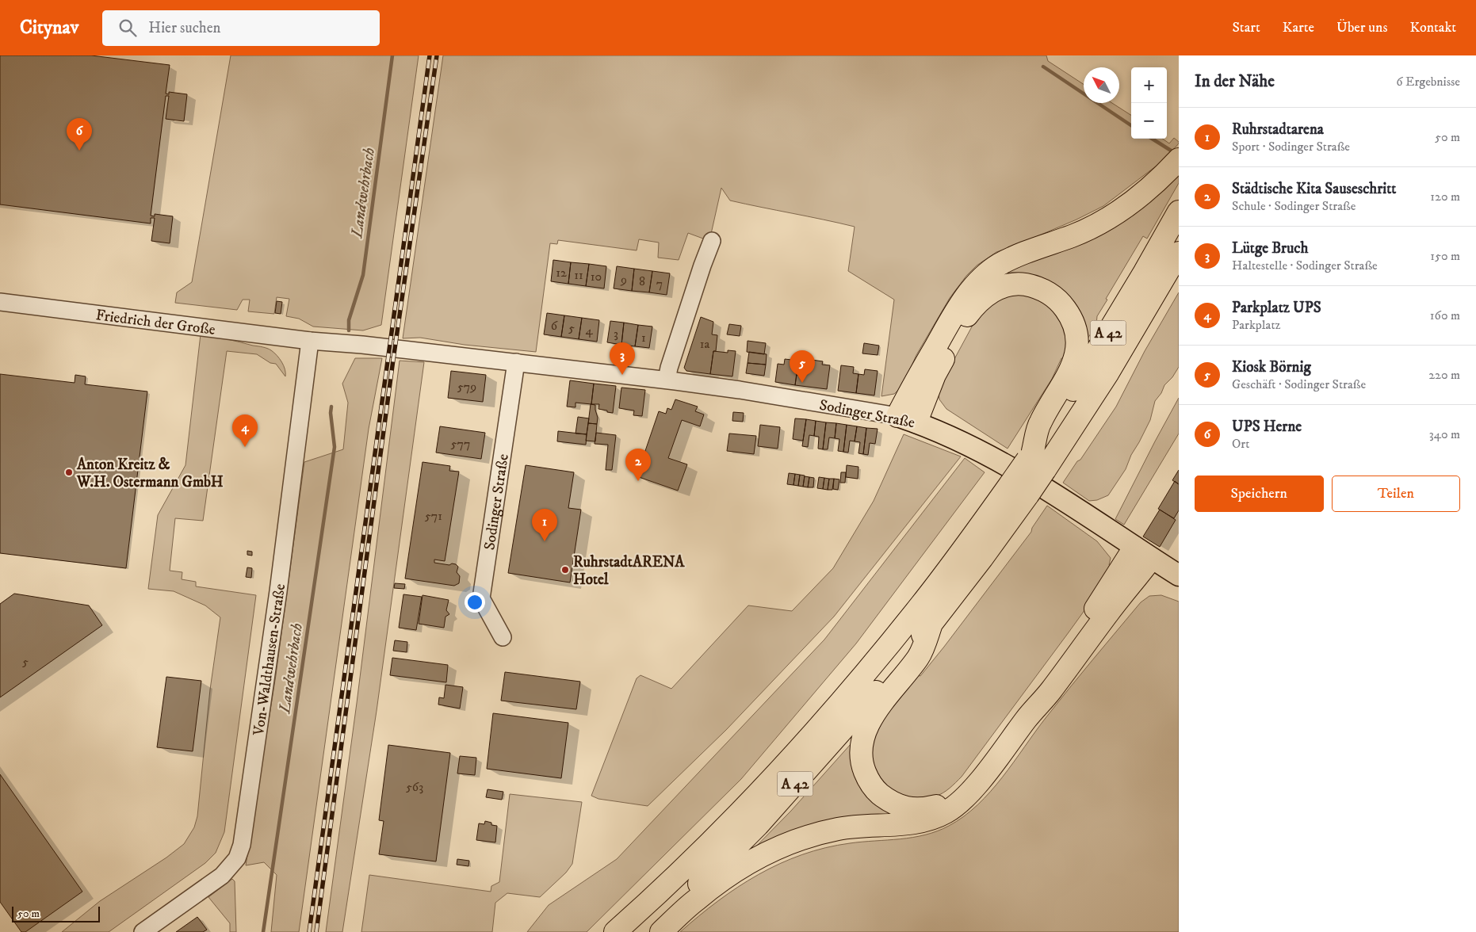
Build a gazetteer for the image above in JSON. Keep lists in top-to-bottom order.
{
  "streets": {
    "highway": ["A 42"],
    "main road": ["Sodinger Straße"],
    "street": ["Friedrich der Große", "Von-Waldthausen-Straße"]
  },
  "crossings": [
    ["Friedrich der Große", "Sodinger Straße"],
    ["Friedrich der Große", "Von-Waldthausen-Straße"],
    ["Sodinger Straße", "Von-Waldthausen-Straße"]
  ],
  "water": ["Landwehrbach"],
  "places": ["Anton Kreitz & W.H. Ostermann GmbH", "RuhrstadtARENA Hotel"],
  "house_numbers": [
    "12",
    "11",
    "10",
    "9",
    "8",
    "7",
    "6",
    "5",
    "4",
    "3",
    "1",
    "1a",
    "579",
    "577",
    "571",
    "5",
    "563"
  ],
  "scale_bar": "50 m",
  "north": "top left",
  "page": {
    "header": "Citynav",
    "search": "Hier suchen",
    "nav": [
      "Start",
      "Karte",
      "Über uns",
      "Kontakt"
    ],
    "heading": ["In der Nähe", "6 Ergebnisse"],
    "map_buttons": ["+", "−"],
    "list": [
      {
        "mark": "1",
        "name": "Ruhrstadtarena",
        "note": "Sport · Sodinger Straße",
        "value": "50 m"
      },
      {
        "mark": "2",
        "name": "Städtische Kita Sauseschritt",
        "note": "Schule · Sodinger Straße",
        "value": "120 m"
      },
      {
        "mark": "3",
        "name": "Lütge Bruch",
        "note": "Haltestelle · Sodinger Straße",
        "value": "150 m"
      },
      {
        "mark": "4",
        "name": "Parkplatz UPS",
        "note": "Parkplatz",
        "value": "160 m"
      },
      {
        "mark": "5",
        "name": "Kiosk Börnig",
        "note": "Geschäft · Sodinger Straße",
        "value": "220 m"
      },
      {
        "mark": "6",
        "name": "UPS Herne",
        "note": "Ort",
        "value": "340 m"
      }
    ],
    "pins": [
      "6",
      "3",
      "5",
      "4",
      "2",
      "1"
    ],
    "buttons": ["Speichern", "Teilen"],
    "scale": "50 m"
  }
}
